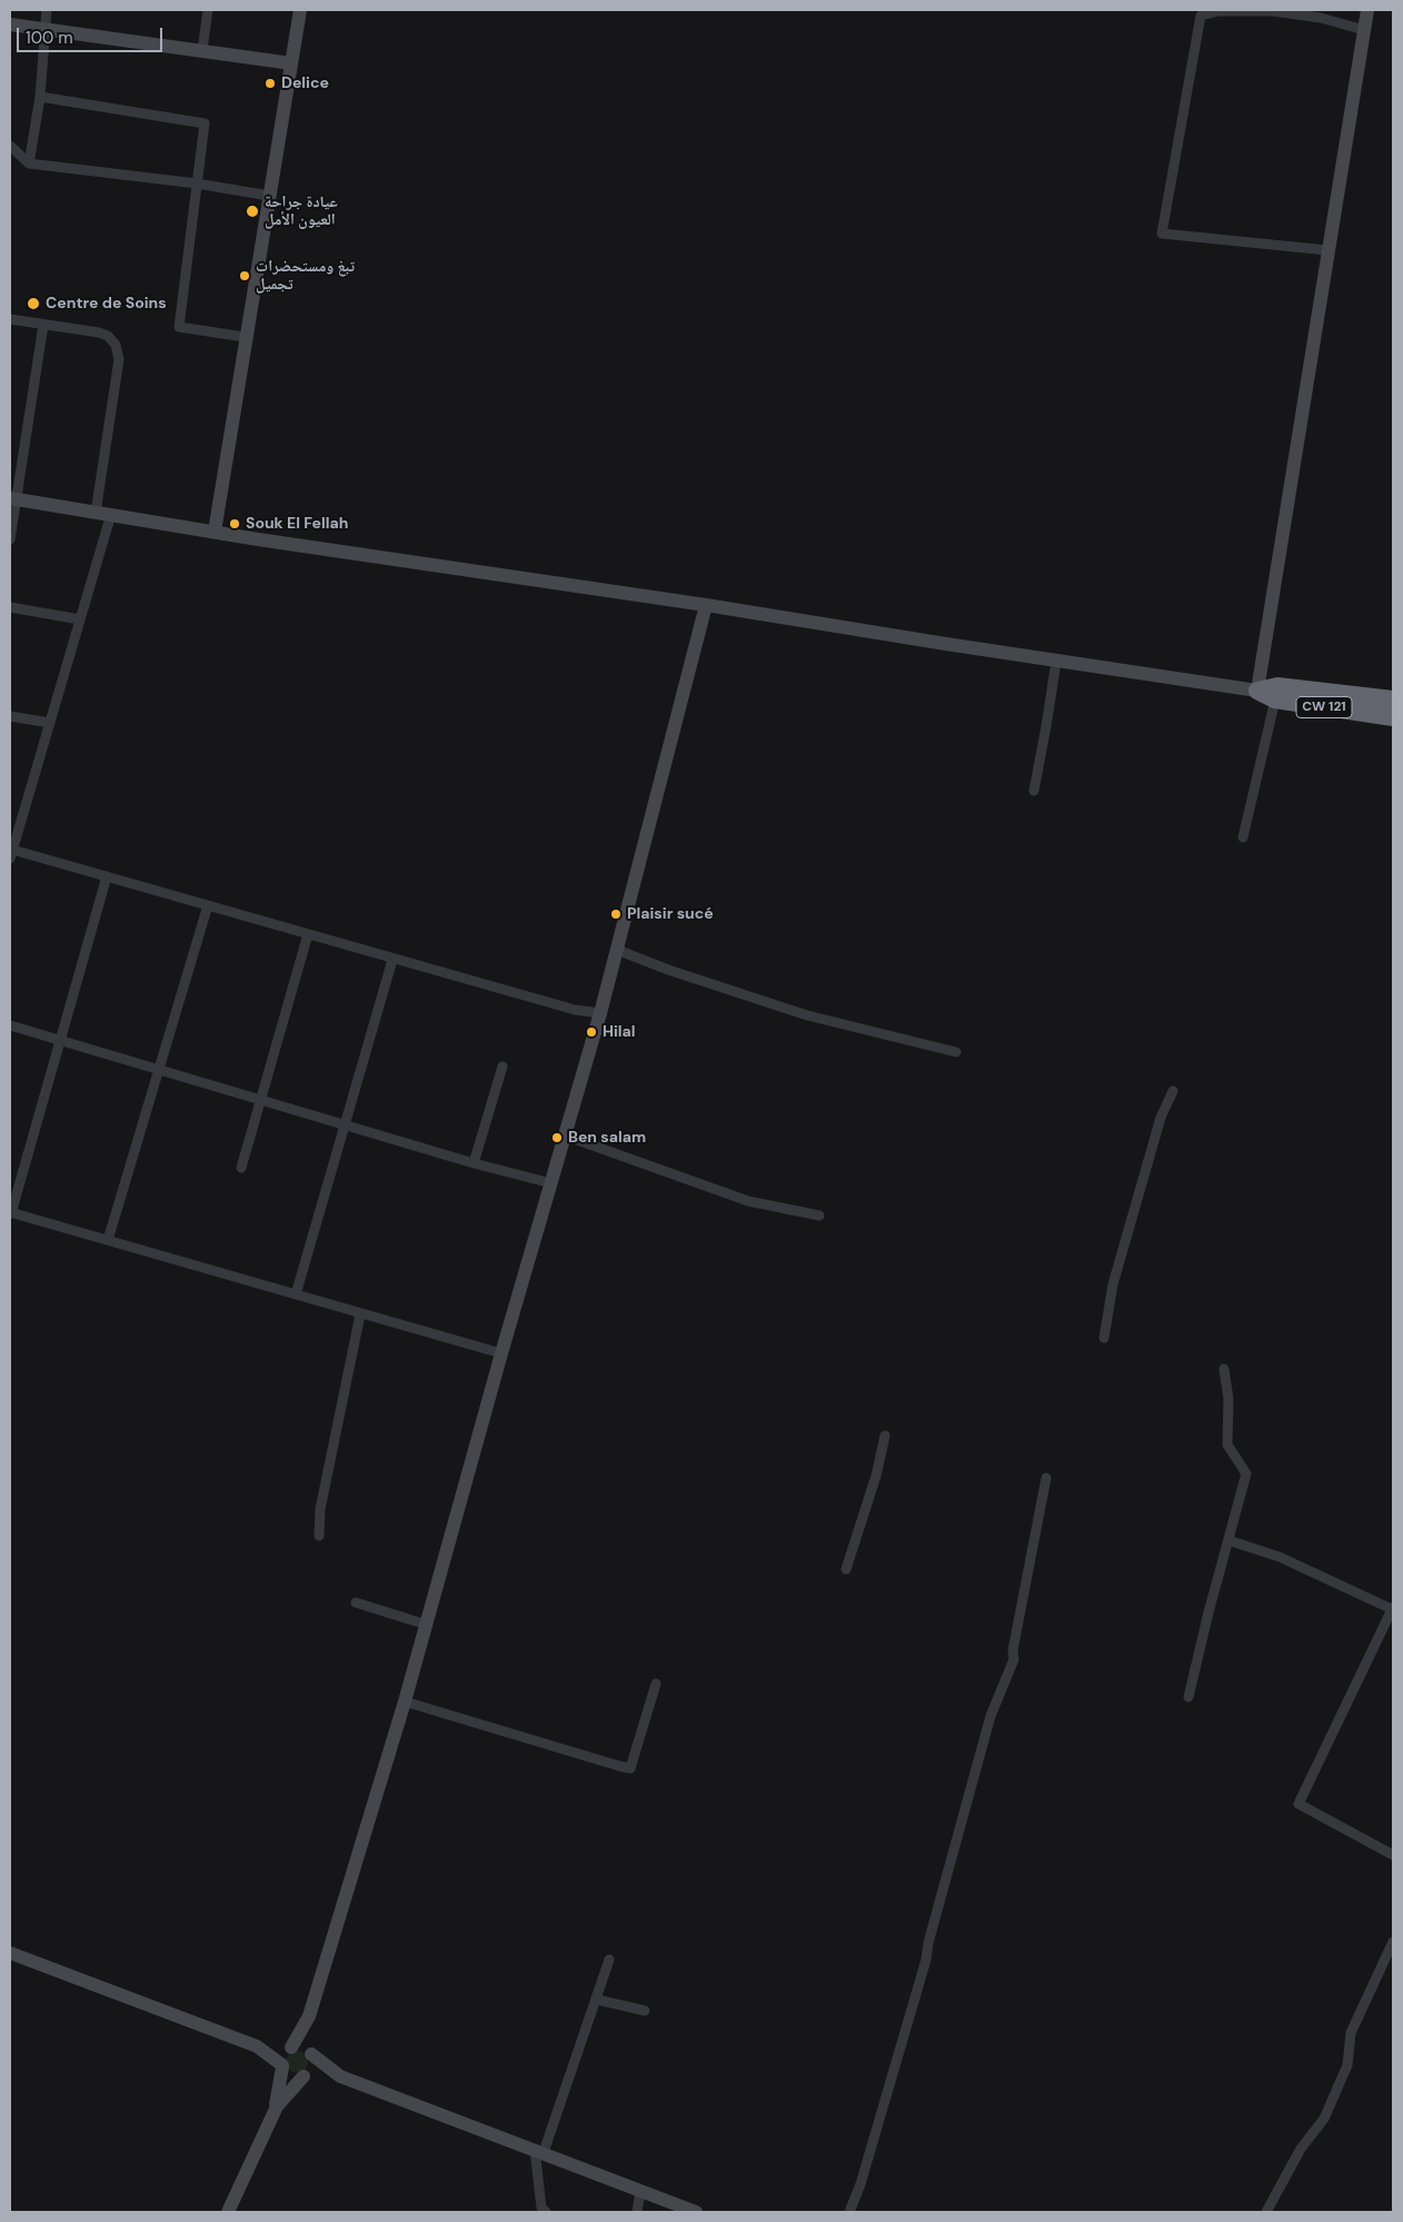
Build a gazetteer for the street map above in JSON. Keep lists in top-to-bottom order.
{
  "streets": {
    "highway": ["CW 121"]
  },
  "places": [
    "Delice",
    "عيادة جراحة العيون الأمل",
    "تبغ ومستحضرات تجميل",
    "Centre de Soins",
    "Souk El Fellah",
    "Plaisir sucé",
    "Hilal",
    "Ben salam"
  ],
  "scale_bar": "100 m"
}
